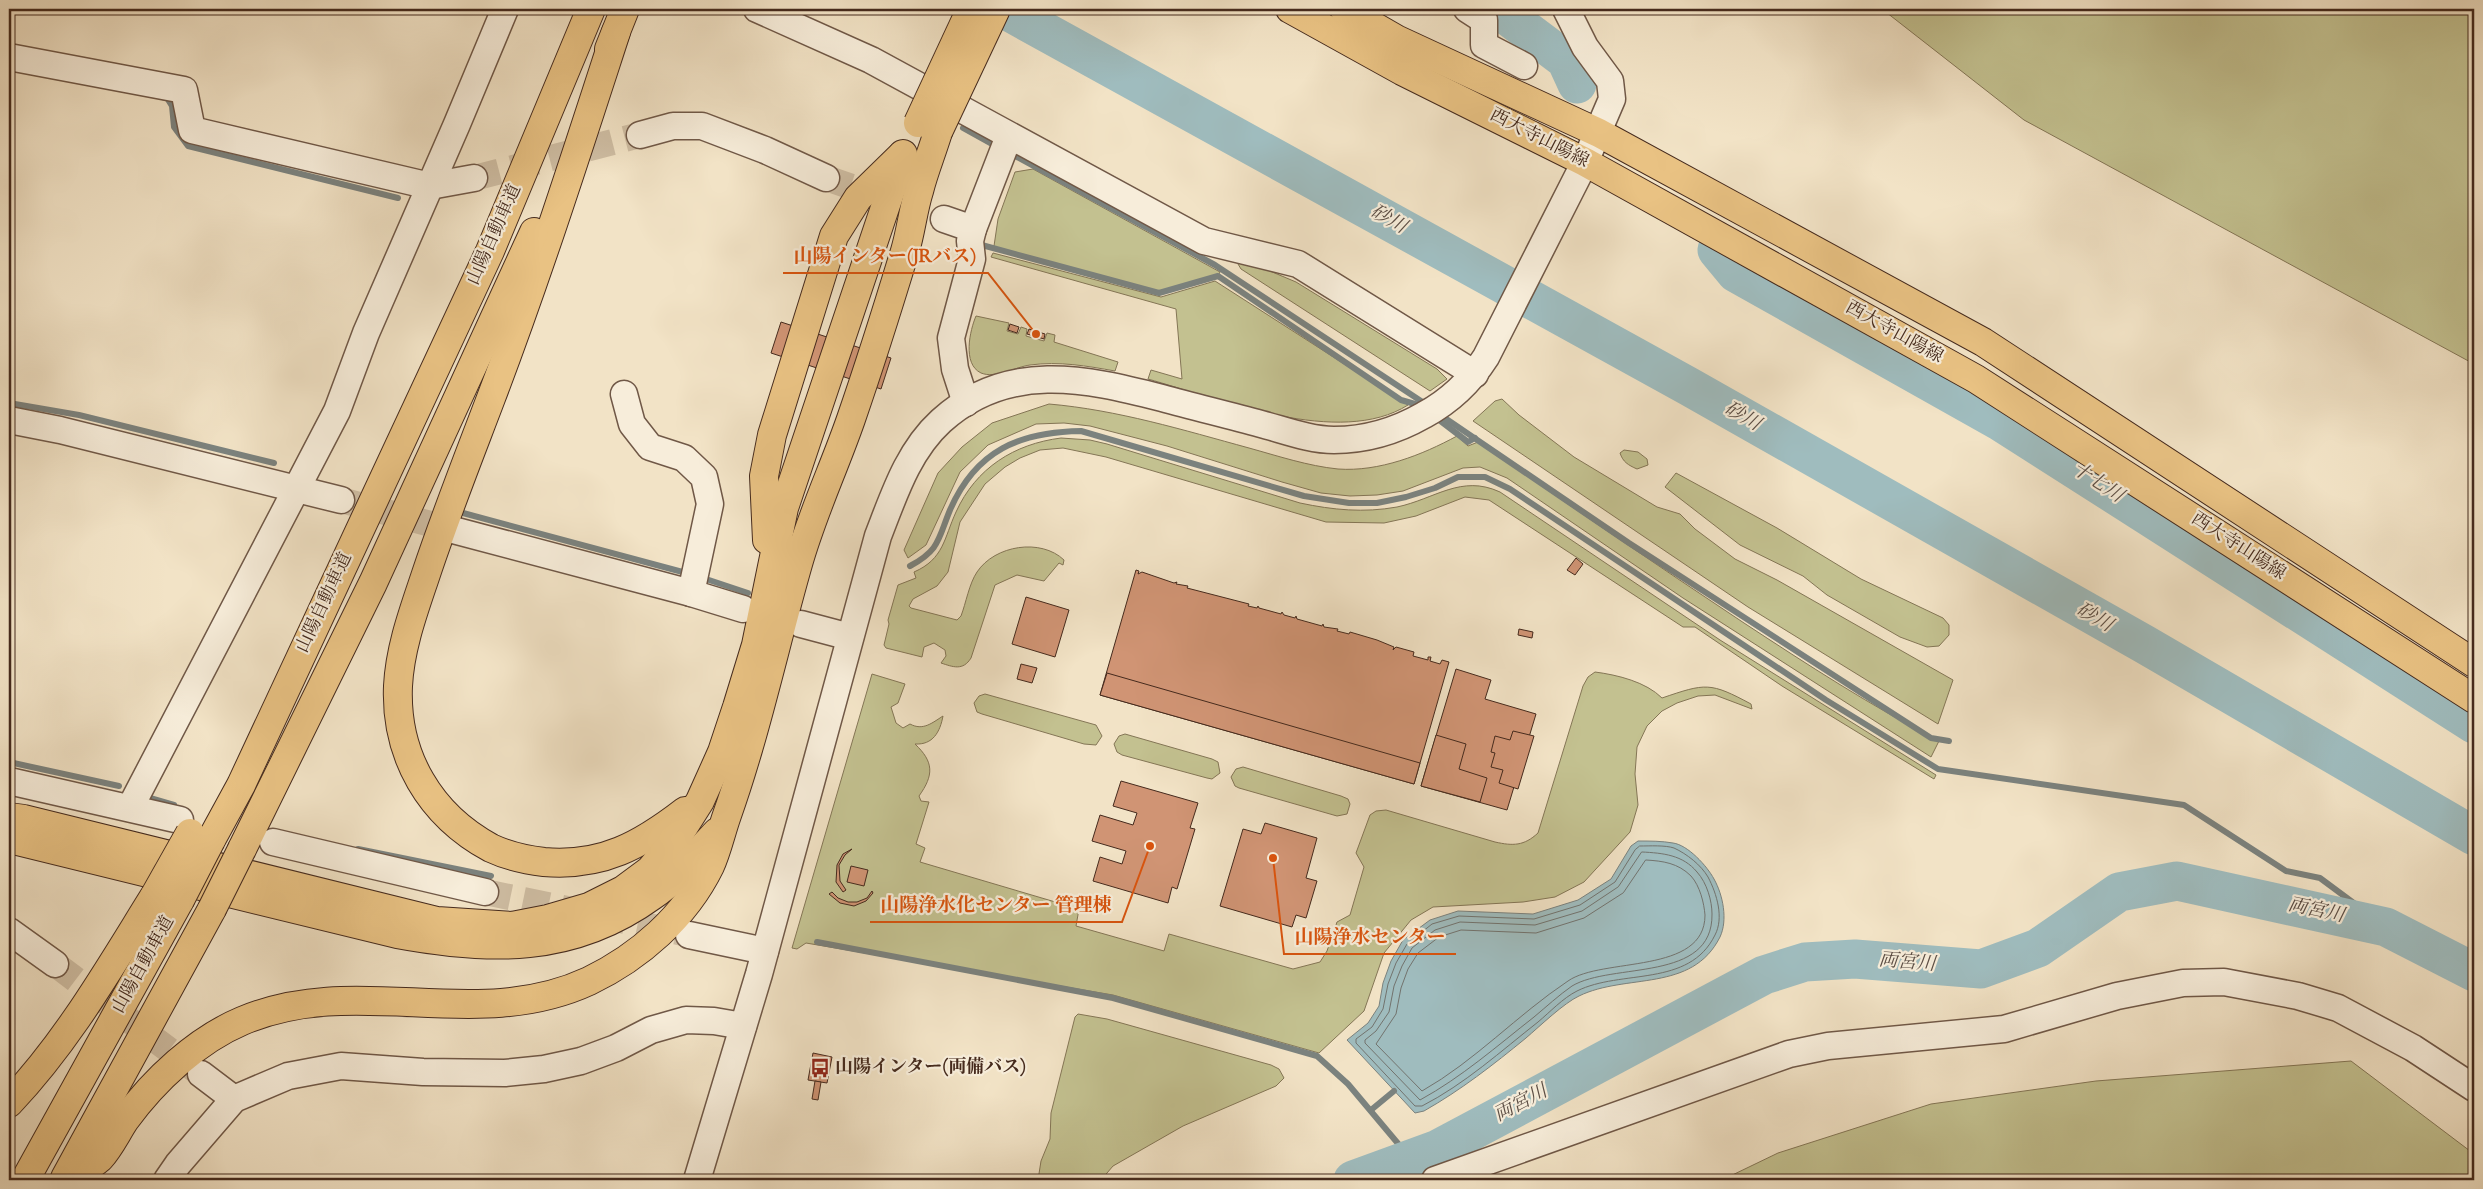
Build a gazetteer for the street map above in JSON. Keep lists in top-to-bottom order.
{
  "streets": {
    "main road": ["西大寺山陽線", "山陽自動車道"]
  },
  "water": ["砂川", "十七川", "両宮川"],
  "places": {
    "other": ["山陽インター(JRバス)", "山陽浄水化センター 管理棟", "山陽浄水センター"],
    "bus stop": ["山陽インター(両備バス)"]
  }
}
